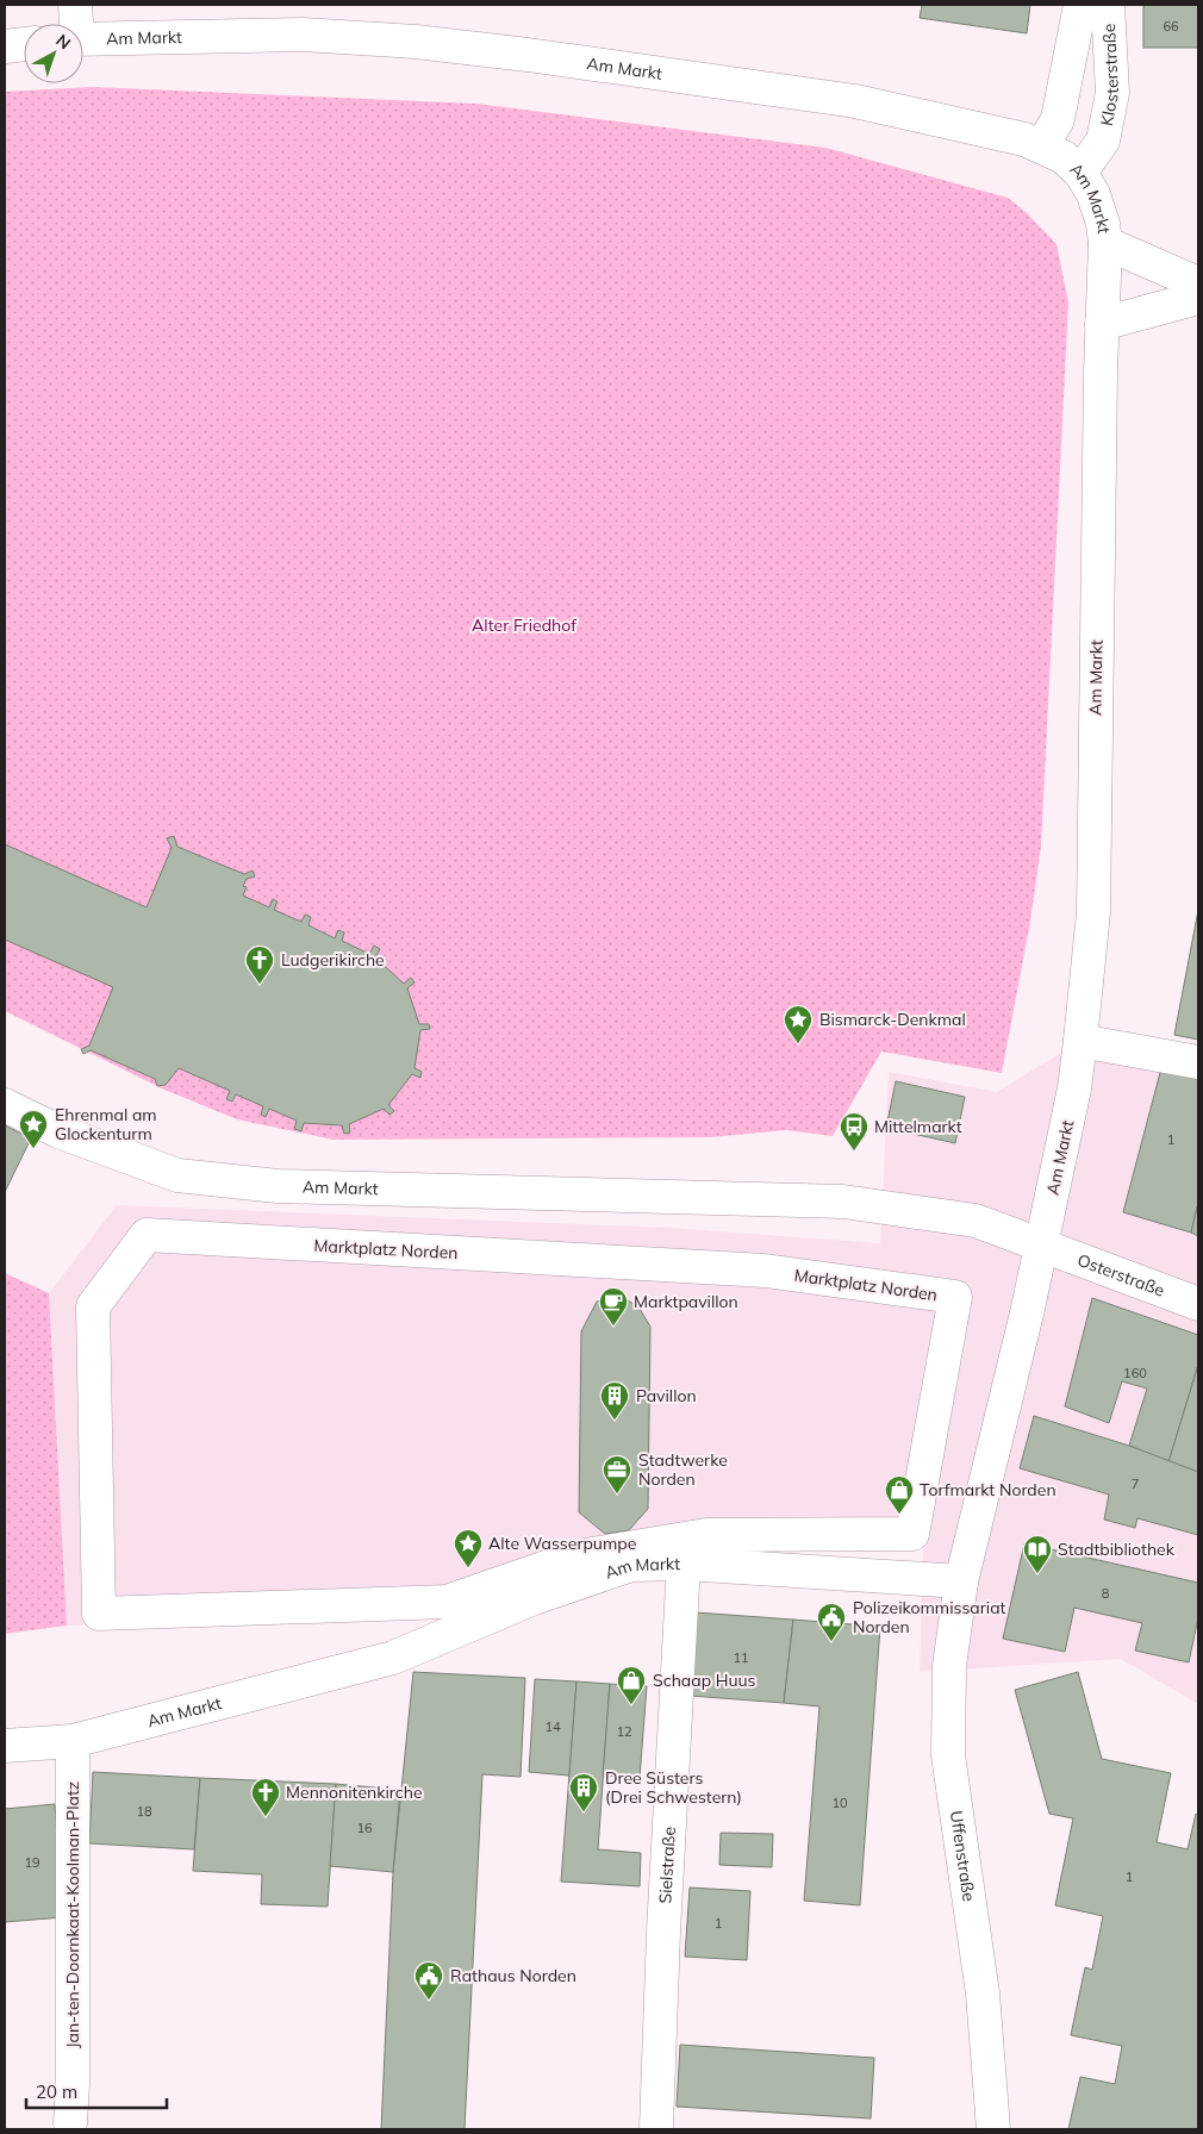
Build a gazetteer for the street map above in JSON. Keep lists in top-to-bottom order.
{
  "streets": {
    "street": [
      "Am Markt",
      "Klosterstraße",
      "Marktplatz Norden",
      "Osterstraße",
      "Uffenstraße",
      "Sielstraße",
      "Jan-ten-Doornkaat-Koolman-Platz"
    ]
  },
  "crossings": [
    ["Am Markt", "Klosterstraße"],
    ["Am Markt", "Osterstraße"],
    ["Am Markt", "Uffenstraße"],
    ["Am Markt", "Sielstraße"],
    ["Am Markt", "Jan-ten-Doornkaat-Koolman-Platz"]
  ],
  "parks": ["Alter Friedhof"],
  "places": {
    "church": ["Ludgerikirche", "Mennonitenkirche"],
    "place": ["Bismarck-Denkmal", "Ehrenmal am Glockenturm", "Alte Wasserpumpe"],
    "bus stop": ["Mittelmarkt"],
    "cafe": ["Marktpavillon"],
    "building": ["Pavillon", "Dree Süsters (Drei Schwestern)"],
    "office": ["Stadtwerke Norden"],
    "shop": ["Torfmarkt Norden", "Schaap Huus"],
    "library": ["Stadtbibliothek"],
    "public building": ["Polizeikommissariat Norden", "Rathaus Norden"]
  },
  "house_numbers": [
    "66",
    "1",
    "160",
    "7",
    "8",
    "11",
    "14",
    "12",
    "10",
    "18",
    "16",
    "19",
    "1",
    "1"
  ],
  "scale_bar": "20 m",
  "north": "top right"
}
